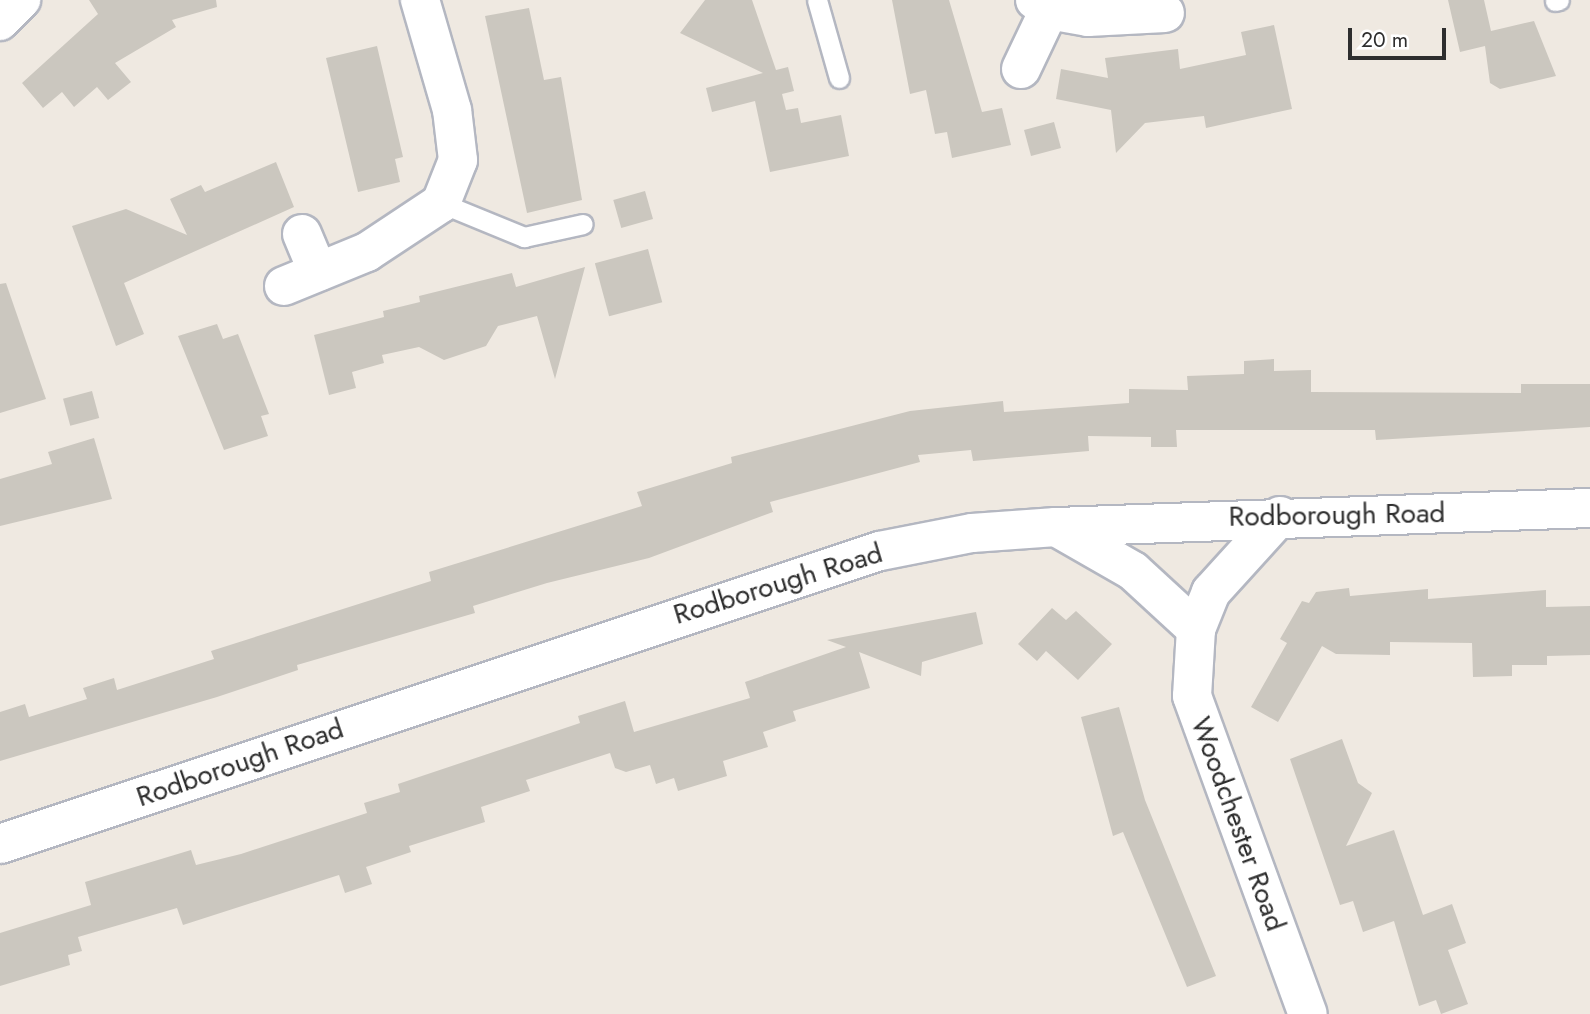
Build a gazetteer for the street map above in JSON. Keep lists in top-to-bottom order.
{
  "streets": {
    "street": ["Rodborough Road", "Woodchester Road"]
  },
  "crossings": [
    ["Rodborough Road", "Woodchester Road"]
  ],
  "scale_bar": "20 m"
}
